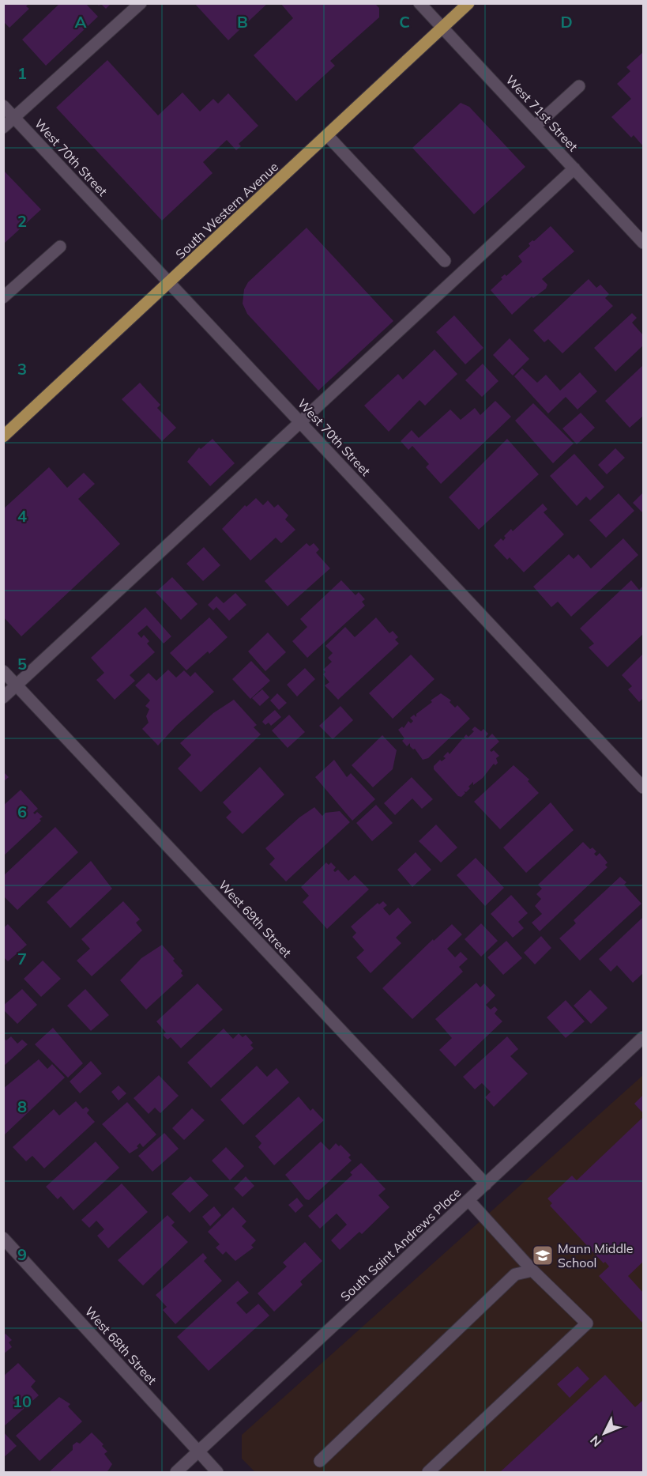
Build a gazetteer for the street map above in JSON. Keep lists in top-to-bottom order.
{
  "streets": {
    "main road": ["South Western Avenue"],
    "street": [
      "West 71st Street",
      "West 70th Street",
      "West 69th Street",
      "South Saint Andrews Place",
      "West 68th Street"
    ]
  },
  "crossings": [
    ["West 71st Street", "South Western Avenue"],
    ["West 70th Street", "South Western Avenue"],
    ["West 69th Street", "South Saint Andrews Place"],
    ["South Saint Andrews Place", "West 68th Street"]
  ],
  "places": {
    "school or university": ["Mann Middle School"]
  },
  "north": "bottom left",
  "grid": {
    "columns": [
      "A",
      "B",
      "C",
      "D"
    ],
    "rows": [
      "1",
      "2",
      "3",
      "4",
      "5",
      "6",
      "7",
      "8",
      "9",
      "10"
    ]
  }
}
